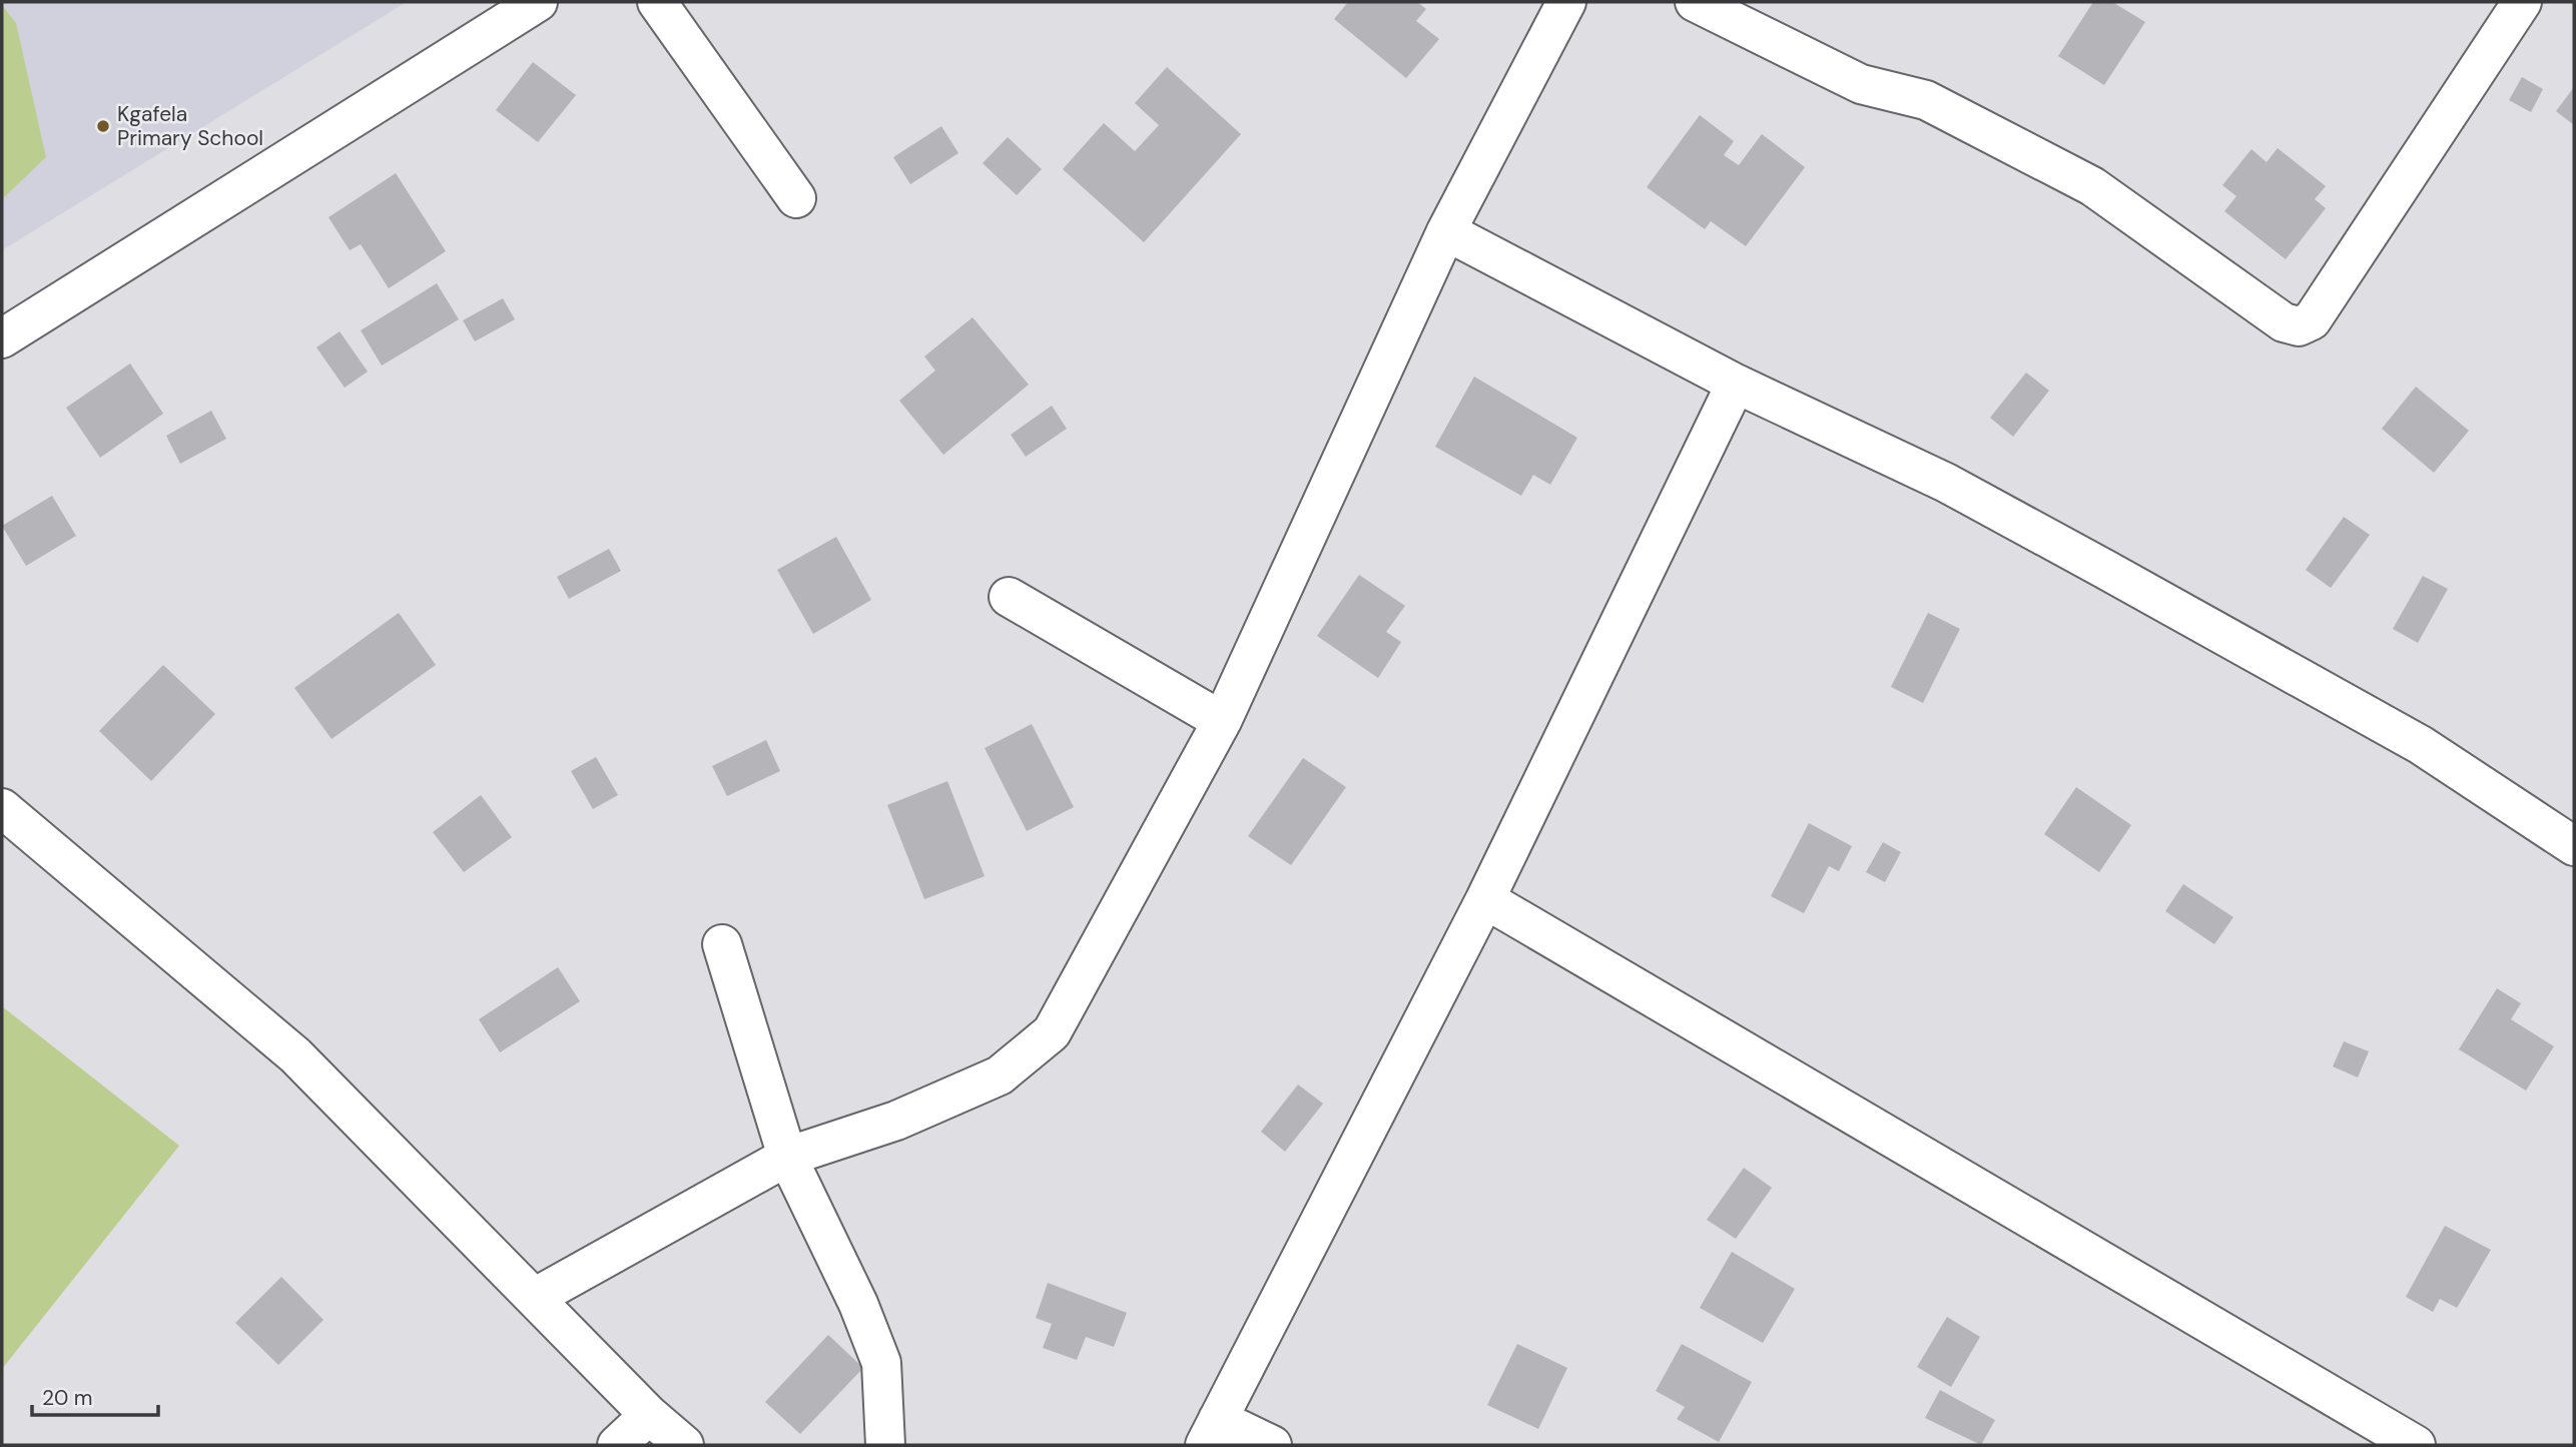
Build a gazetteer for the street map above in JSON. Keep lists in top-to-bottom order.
{
  "places": ["Kgafela Primary School"],
  "scale_bar": "20 m"
}
